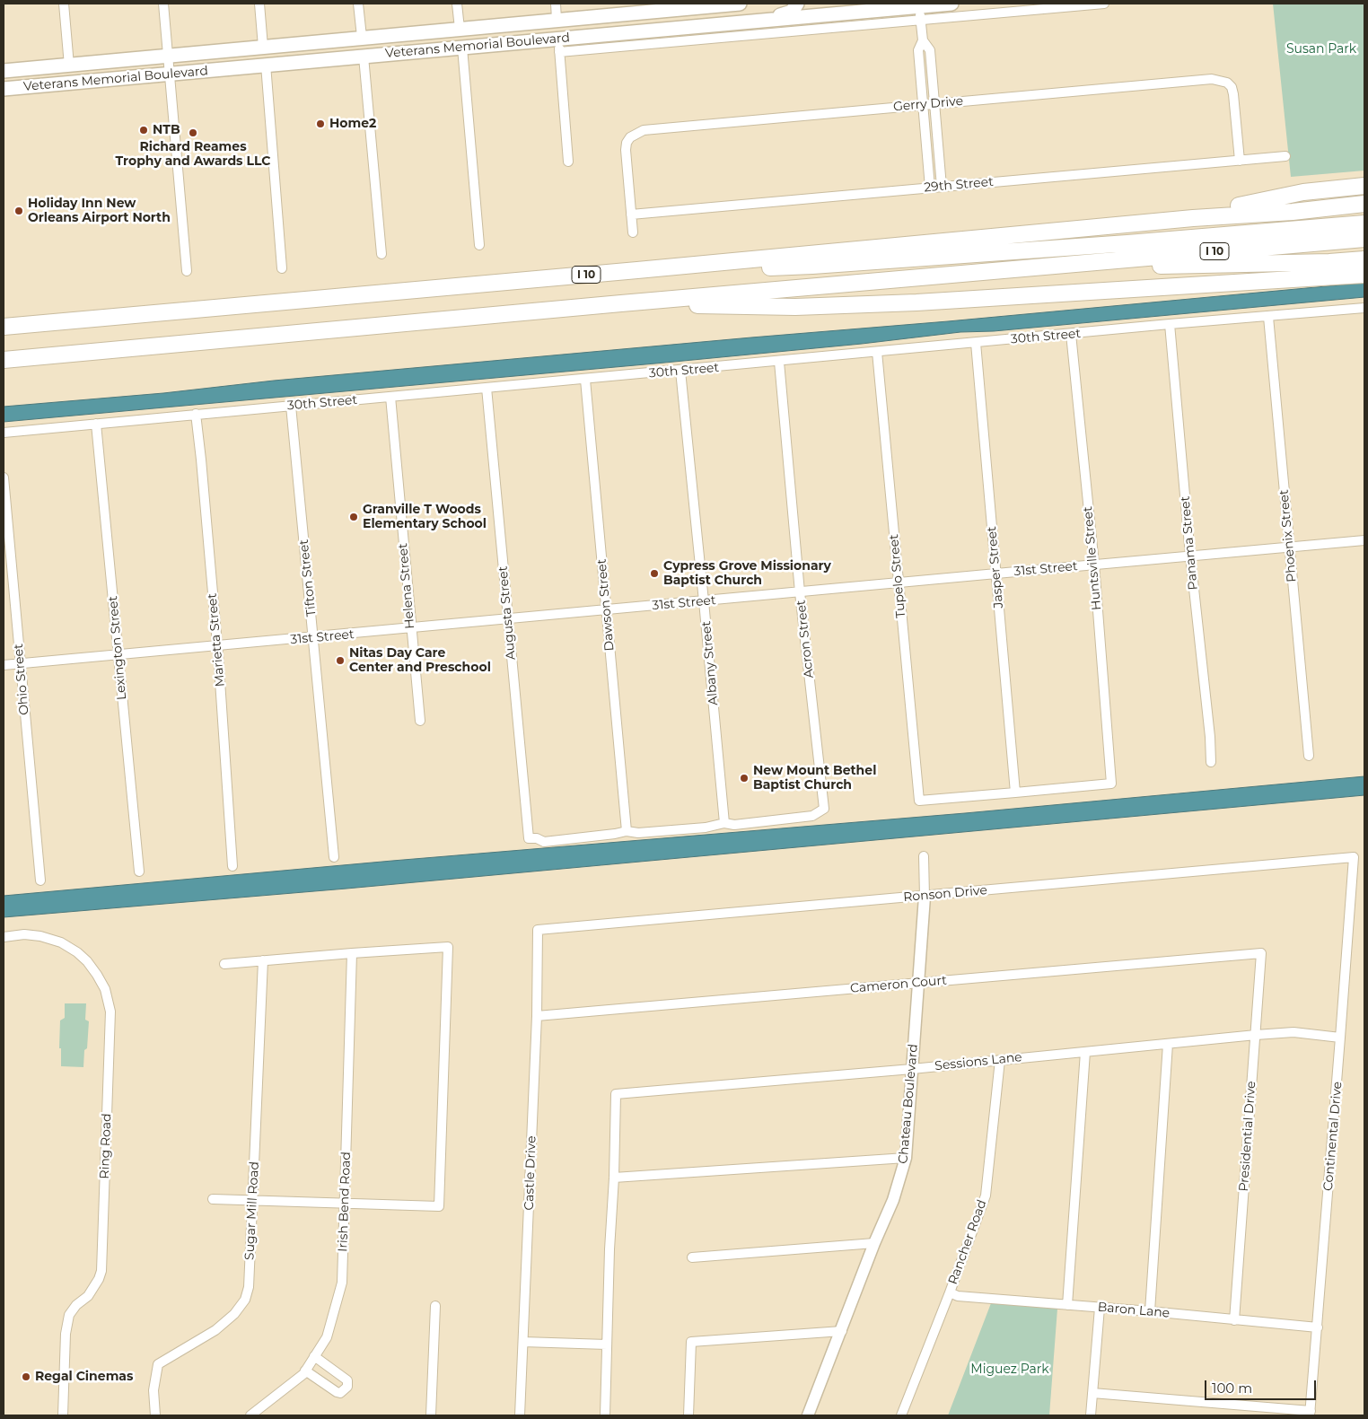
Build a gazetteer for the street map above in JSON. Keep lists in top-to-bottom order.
{
  "streets": {
    "highway": ["I 10"],
    "main road": ["Veterans Memorial Boulevard"],
    "street": [
      "Gerry Drive",
      "29th Street",
      "30th Street",
      "Phoenix Street",
      "Panama Street",
      "Huntsville Street",
      "Jasper Street",
      "31st Street",
      "Tupelo Street",
      "Tifton Street",
      "Helena Street",
      "Dawson Street",
      "Augusta Street",
      "Acron Street",
      "Marietta Street",
      "Lexington Street",
      "Albany Street",
      "Ohio Street",
      "Ronson Drive",
      "Cameron Court",
      "Sessions Lane",
      "Chateau Boulevard",
      "Presidential Drive",
      "Continental Drive",
      "Ring Road",
      "Castle Drive",
      "Irish Bend Road",
      "Sugar Mill Road",
      "Rancher Road",
      "Baron Lane"
    ]
  },
  "crossings": [
    ["Gerry Drive", "29th Street"],
    ["30th Street", "Phoenix Street"],
    ["30th Street", "Panama Street"],
    ["30th Street", "Huntsville Street"],
    ["30th Street", "Jasper Street"],
    ["30th Street", "Tupelo Street"],
    ["30th Street", "Tifton Street"],
    ["30th Street", "Helena Street"],
    ["30th Street", "Dawson Street"],
    ["30th Street", "Augusta Street"],
    ["30th Street", "Acron Street"],
    ["30th Street", "Marietta Street"],
    ["30th Street", "Lexington Street"],
    ["30th Street", "Albany Street"],
    ["Phoenix Street", "31st Street"],
    ["Panama Street", "31st Street"],
    ["Huntsville Street", "Jasper Street"],
    ["Huntsville Street", "31st Street"],
    ["Huntsville Street", "Tupelo Street"],
    ["Jasper Street", "31st Street"],
    ["Jasper Street", "Tupelo Street"],
    ["31st Street", "Tupelo Street"],
    ["31st Street", "Tifton Street"],
    ["31st Street", "Helena Street"],
    ["31st Street", "Dawson Street"],
    ["31st Street", "Augusta Street"],
    ["31st Street", "Acron Street"],
    ["31st Street", "Marietta Street"],
    ["31st Street", "Lexington Street"],
    ["31st Street", "Albany Street"],
    ["31st Street", "Ohio Street"],
    ["Dawson Street", "Augusta Street"],
    ["Acron Street", "Albany Street"],
    ["Ronson Drive", "Chateau Boulevard"],
    ["Ronson Drive", "Continental Drive"],
    ["Ronson Drive", "Castle Drive"],
    ["Cameron Court", "Chateau Boulevard"],
    ["Cameron Court", "Presidential Drive"],
    ["Cameron Court", "Castle Drive"],
    ["Sessions Lane", "Chateau Boulevard"],
    ["Sessions Lane", "Presidential Drive"],
    ["Sessions Lane", "Continental Drive"],
    ["Sessions Lane", "Rancher Road"],
    ["Presidential Drive", "Baron Lane"],
    ["Continental Drive", "Baron Lane"],
    ["Rancher Road", "Baron Lane"]
  ],
  "parks": ["Susan Park", "Miguez Park"],
  "places": [
    "Home2",
    "NTB",
    "Richard Reames Trophy and Awards LLC",
    "Holiday Inn New Orleans Airport North",
    "Granville T Woods Elementary School",
    "Cypress Grove Missionary Baptist Church",
    "Nitas Day Care Center and Preschool",
    "New Mount Bethel Baptist Church",
    "Regal Cinemas"
  ],
  "scale_bar": "100 m"
}
